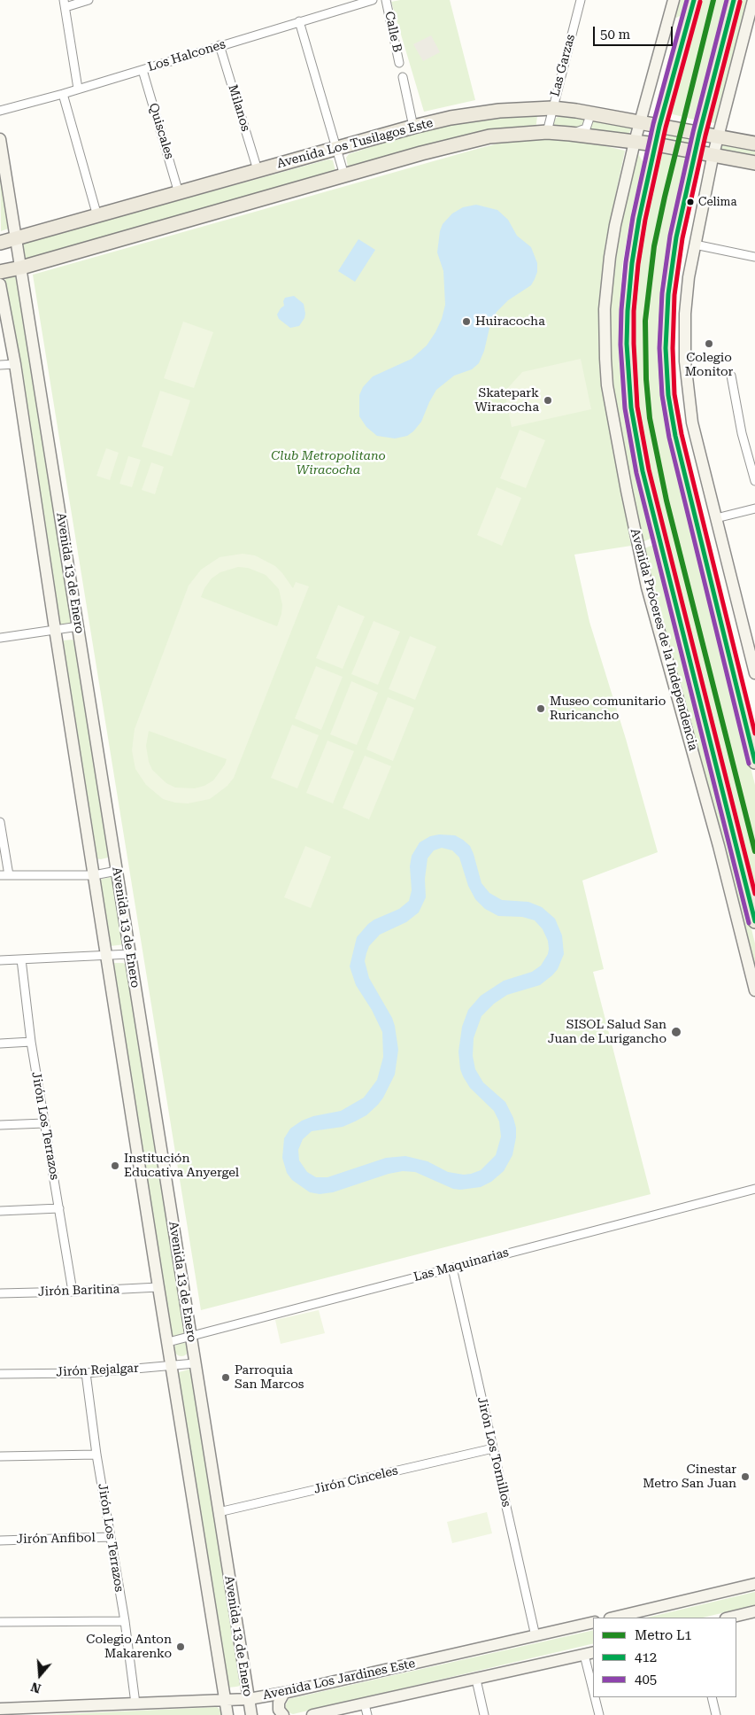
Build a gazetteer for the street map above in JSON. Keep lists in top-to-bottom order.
{
  "streets": {
    "main road": [
      "Avenida Los Tusilagos Este",
      "Avenida 13 de Enero",
      "Avenida Próceres de la Independencia",
      "Avenida Los Jardines Este"
    ],
    "street": [
      "Calle B",
      "Los Halcones",
      "Las Garzas",
      "Milanos",
      "Quiscales",
      "Jirón Los Terrazos",
      "Las Maquinarias",
      "Jirón Baritina",
      "Jirón Rejalgar",
      "Jirón Los Tornillos",
      "Jirón Cinceles",
      "Jirón Anfibol"
    ]
  },
  "crossings": [
    ["Los Halcones", "Milanos"],
    ["Los Halcones", "Quiscales"],
    ["Las Garzas", "Avenida Los Tusilagos Este"],
    ["Milanos", "Avenida Los Tusilagos Este"],
    ["Quiscales", "Avenida Los Tusilagos Este"],
    ["Avenida Los Tusilagos Este", "Avenida 13 de Enero"],
    ["Avenida Los Tusilagos Este", "Avenida Próceres de la Independencia"],
    ["Avenida 13 de Enero", "Las Maquinarias"],
    ["Avenida 13 de Enero", "Jirón Baritina"],
    ["Avenida 13 de Enero", "Jirón Rejalgar"],
    ["Avenida 13 de Enero", "Jirón Cinceles"],
    ["Avenida 13 de Enero", "Avenida Los Jardines Este"],
    ["Jirón Los Terrazos", "Jirón Baritina"],
    ["Jirón Los Terrazos", "Jirón Rejalgar"],
    ["Jirón Los Terrazos", "Jirón Anfibol"],
    ["Jirón Los Terrazos", "Avenida Los Jardines Este"],
    ["Las Maquinarias", "Jirón Los Tornillos"],
    ["Jirón Los Tornillos", "Jirón Cinceles"],
    ["Jirón Los Tornillos", "Avenida Los Jardines Este"]
  ],
  "parks": ["Club Metropolitano Wiracocha"],
  "places": [
    "Celima",
    "Huiracocha",
    "Colegio Monitor",
    "Skatepark Wiracocha",
    "Museo comunitario Ruricancho",
    "SISOL Salud San Juan de Lurigancho",
    "Institución Educativa Anyergel",
    "Parroquia San Marcos",
    "Cinestar Metro San Juan",
    "Colegio Anton Makarenko"
  ],
  "lines": ["metro line L1", "transit line 412", "transit line 405"],
  "legend": ["Metro L1", "412", "405"],
  "scale_bar": "50 m",
  "north": "bottom"
}
